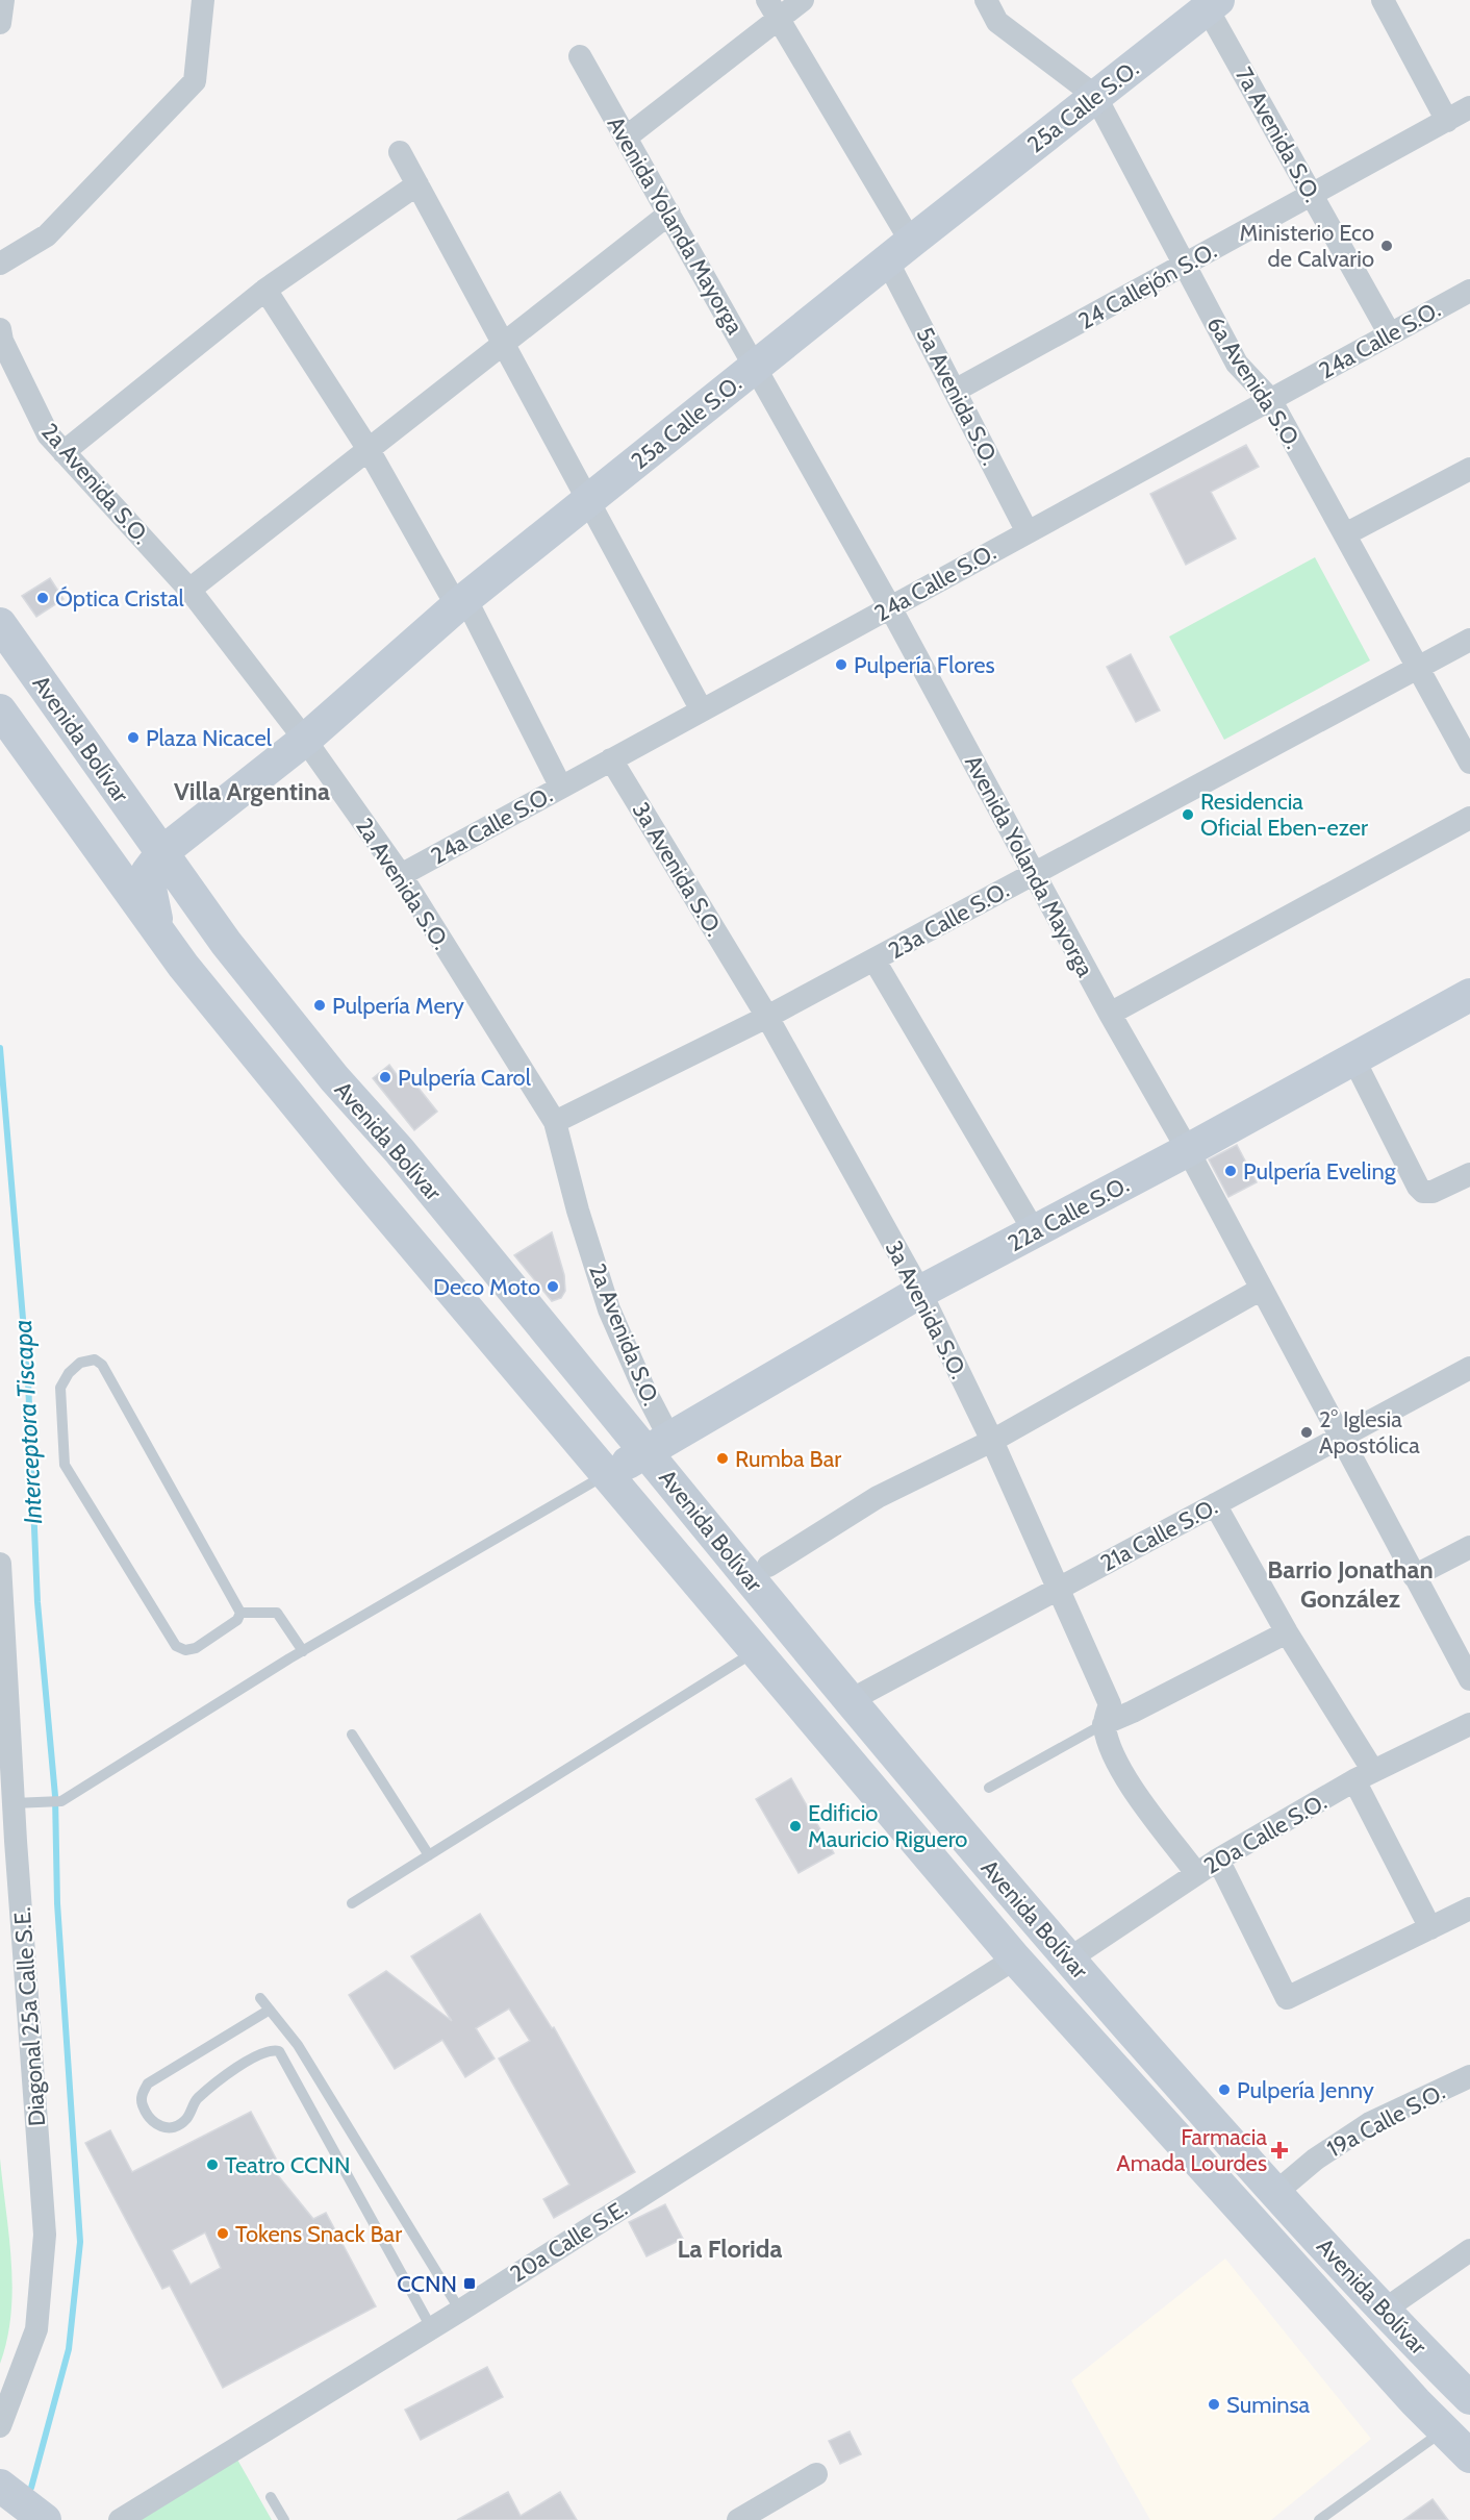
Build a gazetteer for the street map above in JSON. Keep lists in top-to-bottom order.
{
  "streets": {
    "main road": ["25a Calle S.O.", "Avenida Bolívar", "22a Calle S.O."],
    "street": [
      "7a Avenida S.O.",
      "Avenida Yolanda Mayorga",
      "24 Callejón S.O.",
      "24a Calle S.O.",
      "6a Avenida S.O.",
      "5a Avenida S.O.",
      "2a Avenida S.O.",
      "3a Avenida S.O.",
      "23a Calle S.O.",
      "21a Calle S.O.",
      "20a Calle S.O.",
      "Diagonal 25a Calle S.E.",
      "19a Calle S.O.",
      "20a Calle S.E."
    ]
  },
  "crossings": [
    ["25a Calle S.O.", "7a Avenida S.O."],
    ["25a Calle S.O.", "Avenida Yolanda Mayorga"],
    ["25a Calle S.O.", "6a Avenida S.O."],
    ["25a Calle S.O.", "5a Avenida S.O."],
    ["25a Calle S.O.", "2a Avenida S.O."],
    ["25a Calle S.O.", "Avenida Bolívar"],
    ["7a Avenida S.O.", "24 Callejón S.O."],
    ["7a Avenida S.O.", "24a Calle S.O."],
    ["Avenida Yolanda Mayorga", "24a Calle S.O."],
    ["Avenida Yolanda Mayorga", "23a Calle S.O."],
    ["Avenida Yolanda Mayorga", "22a Calle S.O."],
    ["Avenida Yolanda Mayorga", "21a Calle S.O."],
    ["24 Callejón S.O.", "6a Avenida S.O."],
    ["24 Callejón S.O.", "5a Avenida S.O."],
    ["24a Calle S.O.", "6a Avenida S.O."],
    ["24a Calle S.O.", "5a Avenida S.O."],
    ["24a Calle S.O.", "2a Avenida S.O."],
    ["24a Calle S.O.", "3a Avenida S.O."],
    ["6a Avenida S.O.", "23a Calle S.O."],
    ["2a Avenida S.O.", "Avenida Bolívar"],
    ["2a Avenida S.O.", "23a Calle S.O."],
    ["2a Avenida S.O.", "22a Calle S.O."],
    ["Avenida Bolívar", "22a Calle S.O."],
    ["Avenida Bolívar", "21a Calle S.O."],
    ["Avenida Bolívar", "20a Calle S.O."],
    ["Avenida Bolívar", "19a Calle S.O."],
    ["Avenida Bolívar", "20a Calle S.E."],
    ["3a Avenida S.O.", "23a Calle S.O."],
    ["3a Avenida S.O.", "22a Calle S.O."],
    ["3a Avenida S.O.", "21a Calle S.O."],
    ["3a Avenida S.O.", "20a Calle S.O."]
  ],
  "districts": ["Villa Argentina", "Barrio Jonathan González", "La Florida"],
  "water": ["Interceptora Tiscapa"],
  "places": {
    "other": [
      "Ministerio Eco de Calvario",
      "Óptica Cristal",
      "Pulpería Flores",
      "Plaza Nicacel",
      "Residencia Oficial Eben-ezer",
      "Pulpería Mery",
      "Pulpería Carol",
      "Pulpería Eveling",
      "Deco Moto",
      "2° Iglesia Apostólica",
      "Rumba Bar",
      "Edificio Mauricio Riguero",
      "Pulpería Jenny",
      "Teatro CCNN",
      "Tokens Snack Bar",
      "Suminsa"
    ],
    "health": ["Farmacia Amada Lourdes"],
    "transit": ["CCNN"]
  }
}
